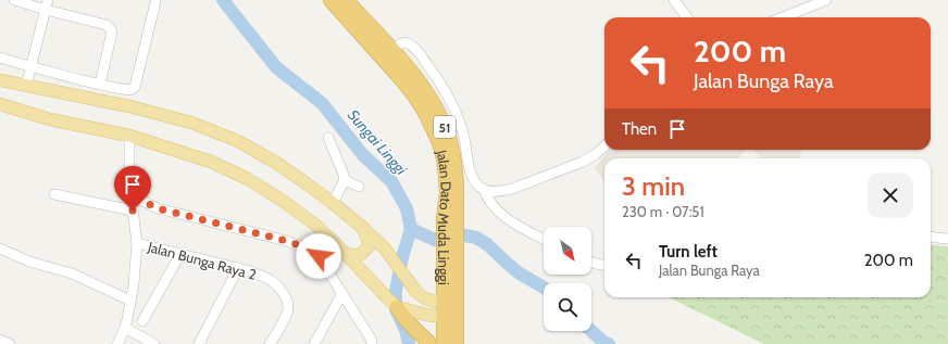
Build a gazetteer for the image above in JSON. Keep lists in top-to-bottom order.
{
  "streets": {
    "highway": ["51", "Jalan Dato Muda Linggi"],
    "street": ["Jalan Bunga Raya 2"]
  },
  "water": ["Sungai Linggi"],
  "north": "bottom right",
  "page": {
    "turn": ["200 m", "Jalan Bunga Raya"],
    "then": "Then",
    "heading": ["3 min", "230 m · 07:51"],
    "list": [
      {
        "name": "Turn left",
        "note": "Jalan Bunga Raya",
        "value": "200 m"
      }
    ]
  }
}
